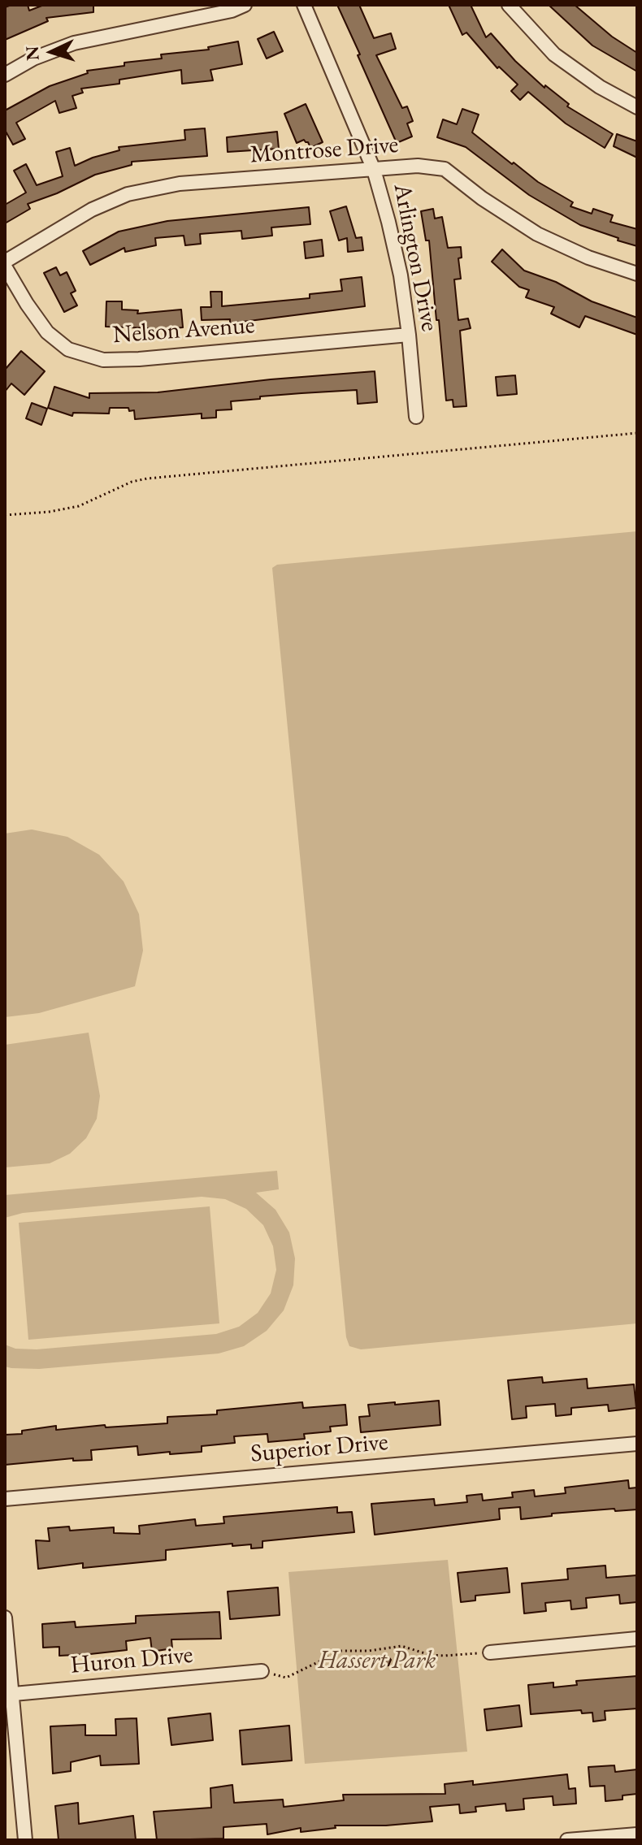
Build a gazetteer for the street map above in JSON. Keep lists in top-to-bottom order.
{
  "streets": {
    "street": [
      "Montrose Drive",
      "Arlington Drive",
      "Nelson Avenue",
      "Superior Drive",
      "Huron Drive"
    ]
  },
  "crossings": [
    ["Montrose Drive", "Arlington Drive"],
    ["Montrose Drive", "Nelson Avenue"],
    ["Arlington Drive", "Nelson Avenue"]
  ],
  "parks": ["Hassert Park"],
  "north": "left"
}
